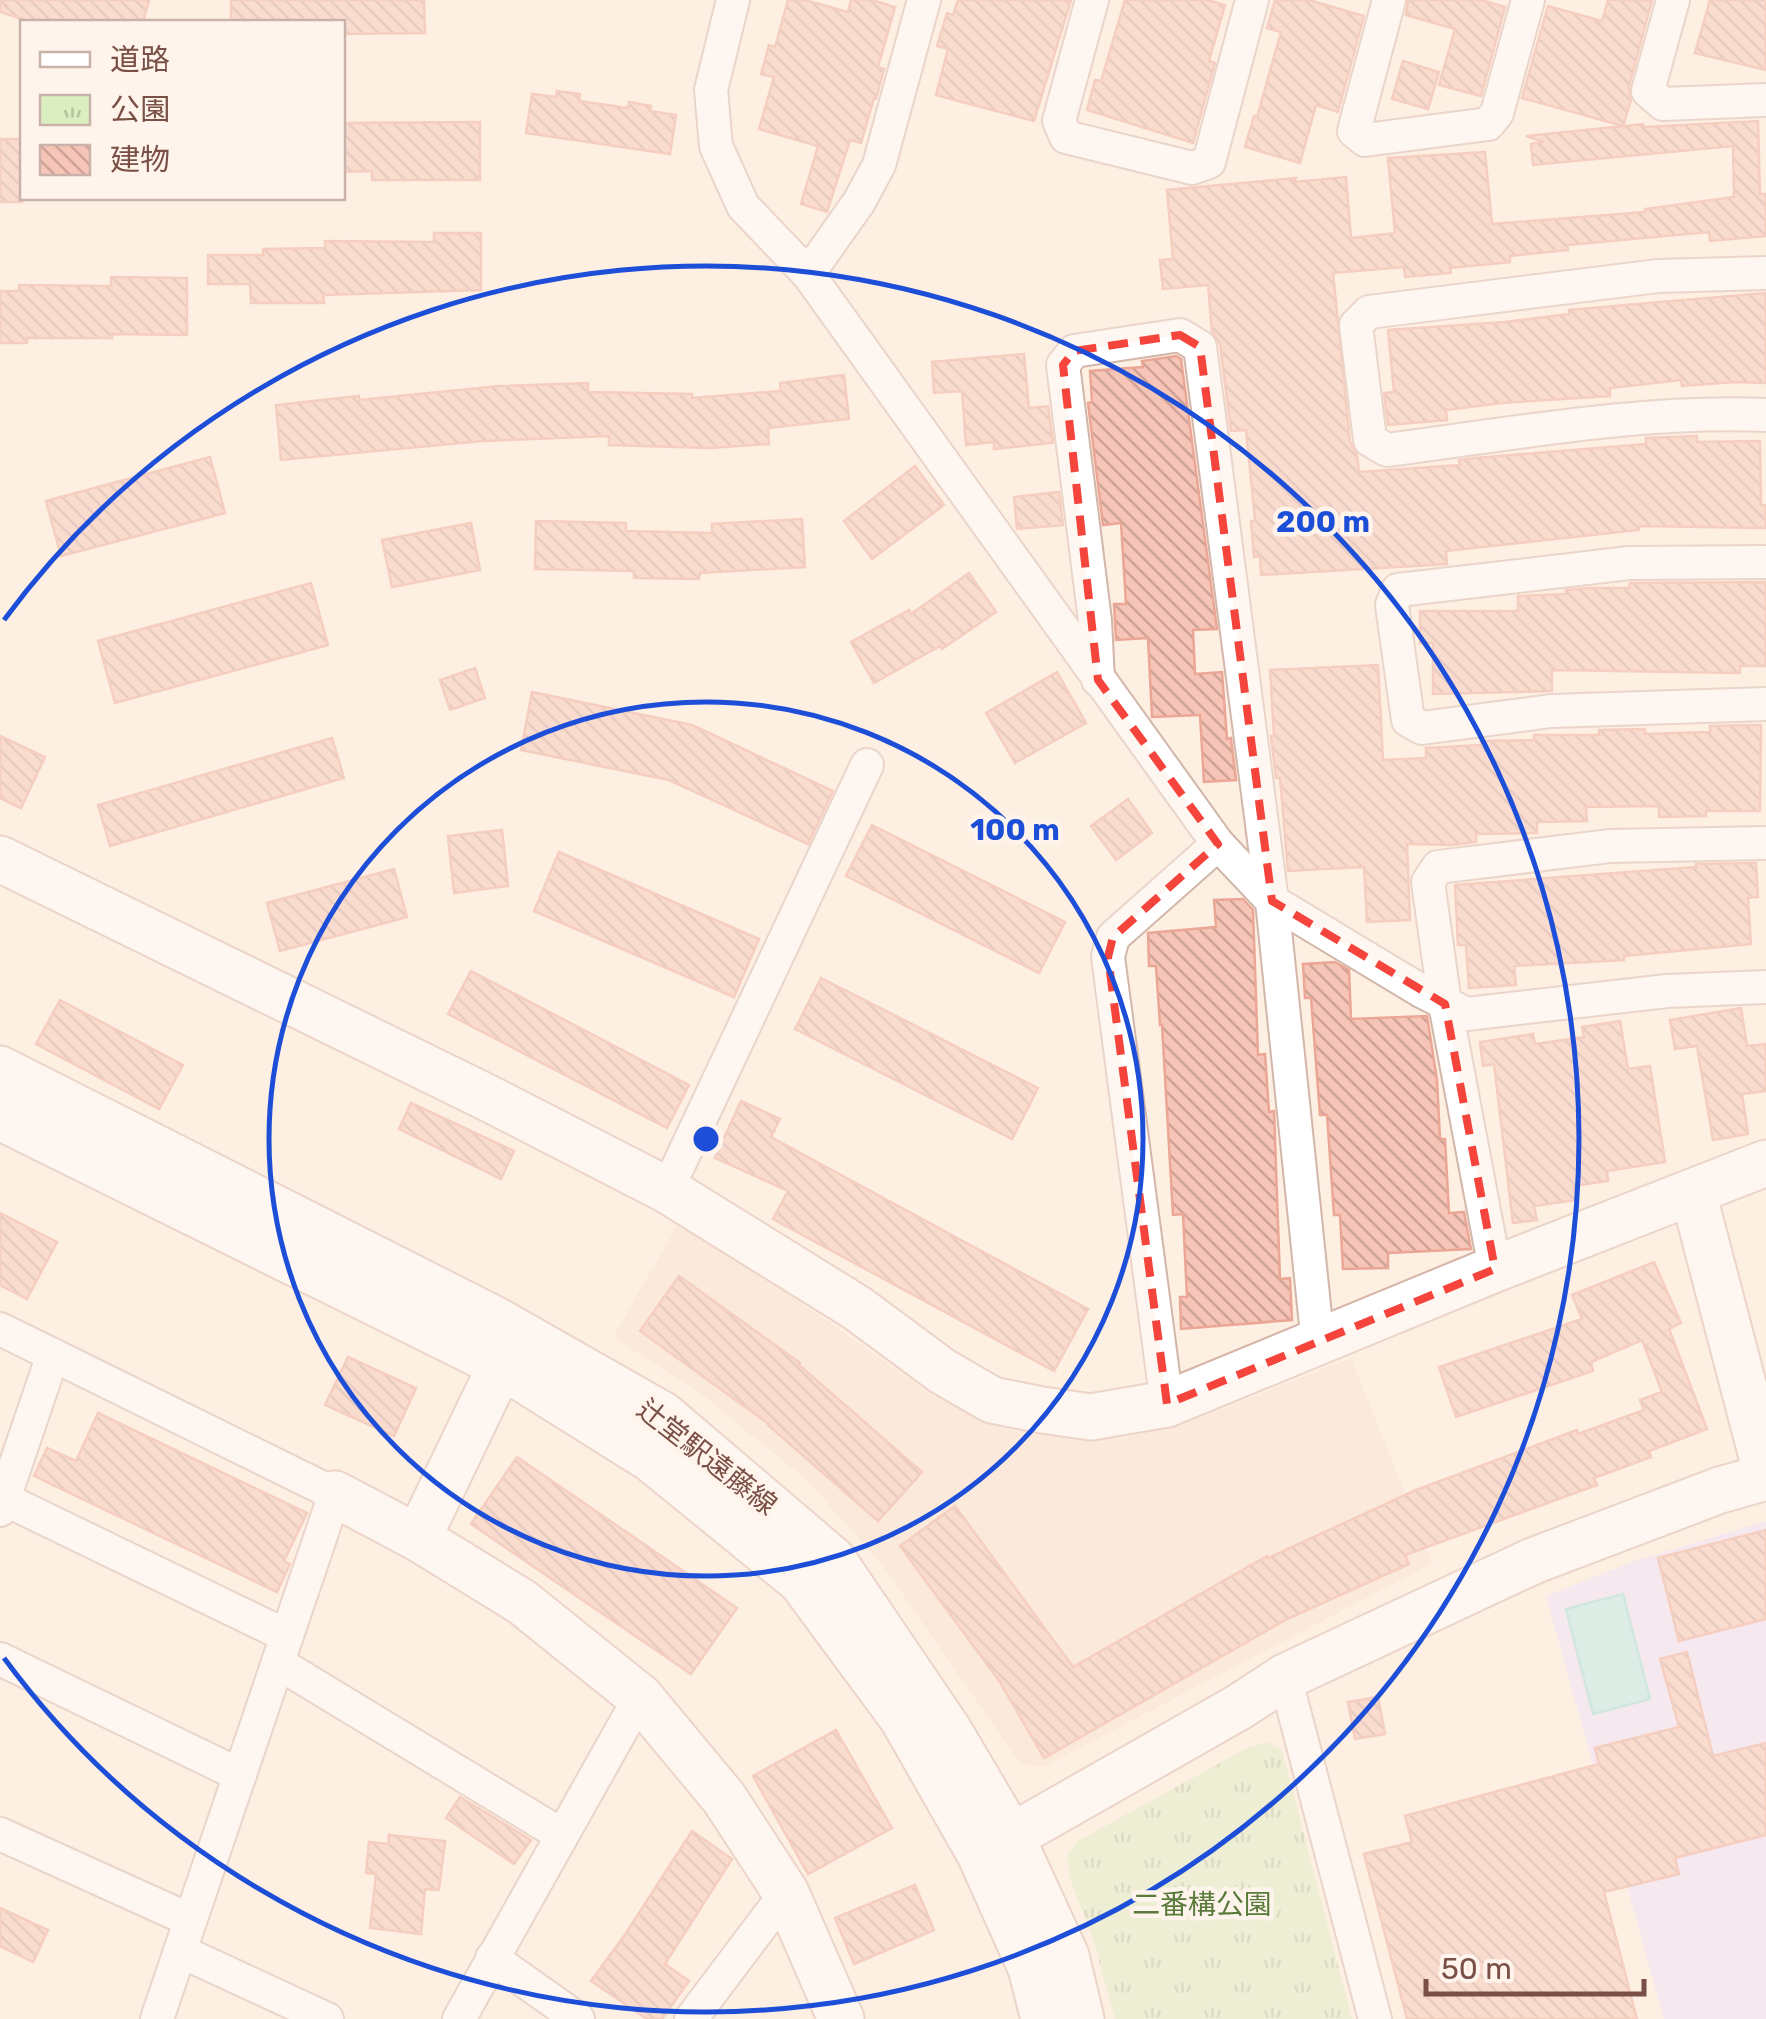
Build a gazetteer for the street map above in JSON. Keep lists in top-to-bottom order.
{
  "streets": {
    "street": ["辻堂駅遠藤線"]
  },
  "parks": ["二番構公園"],
  "legend": ["道路", "公園", "建物"],
  "scale_bar": "50 m",
  "rings": ["200 m", "100 m"]
}
